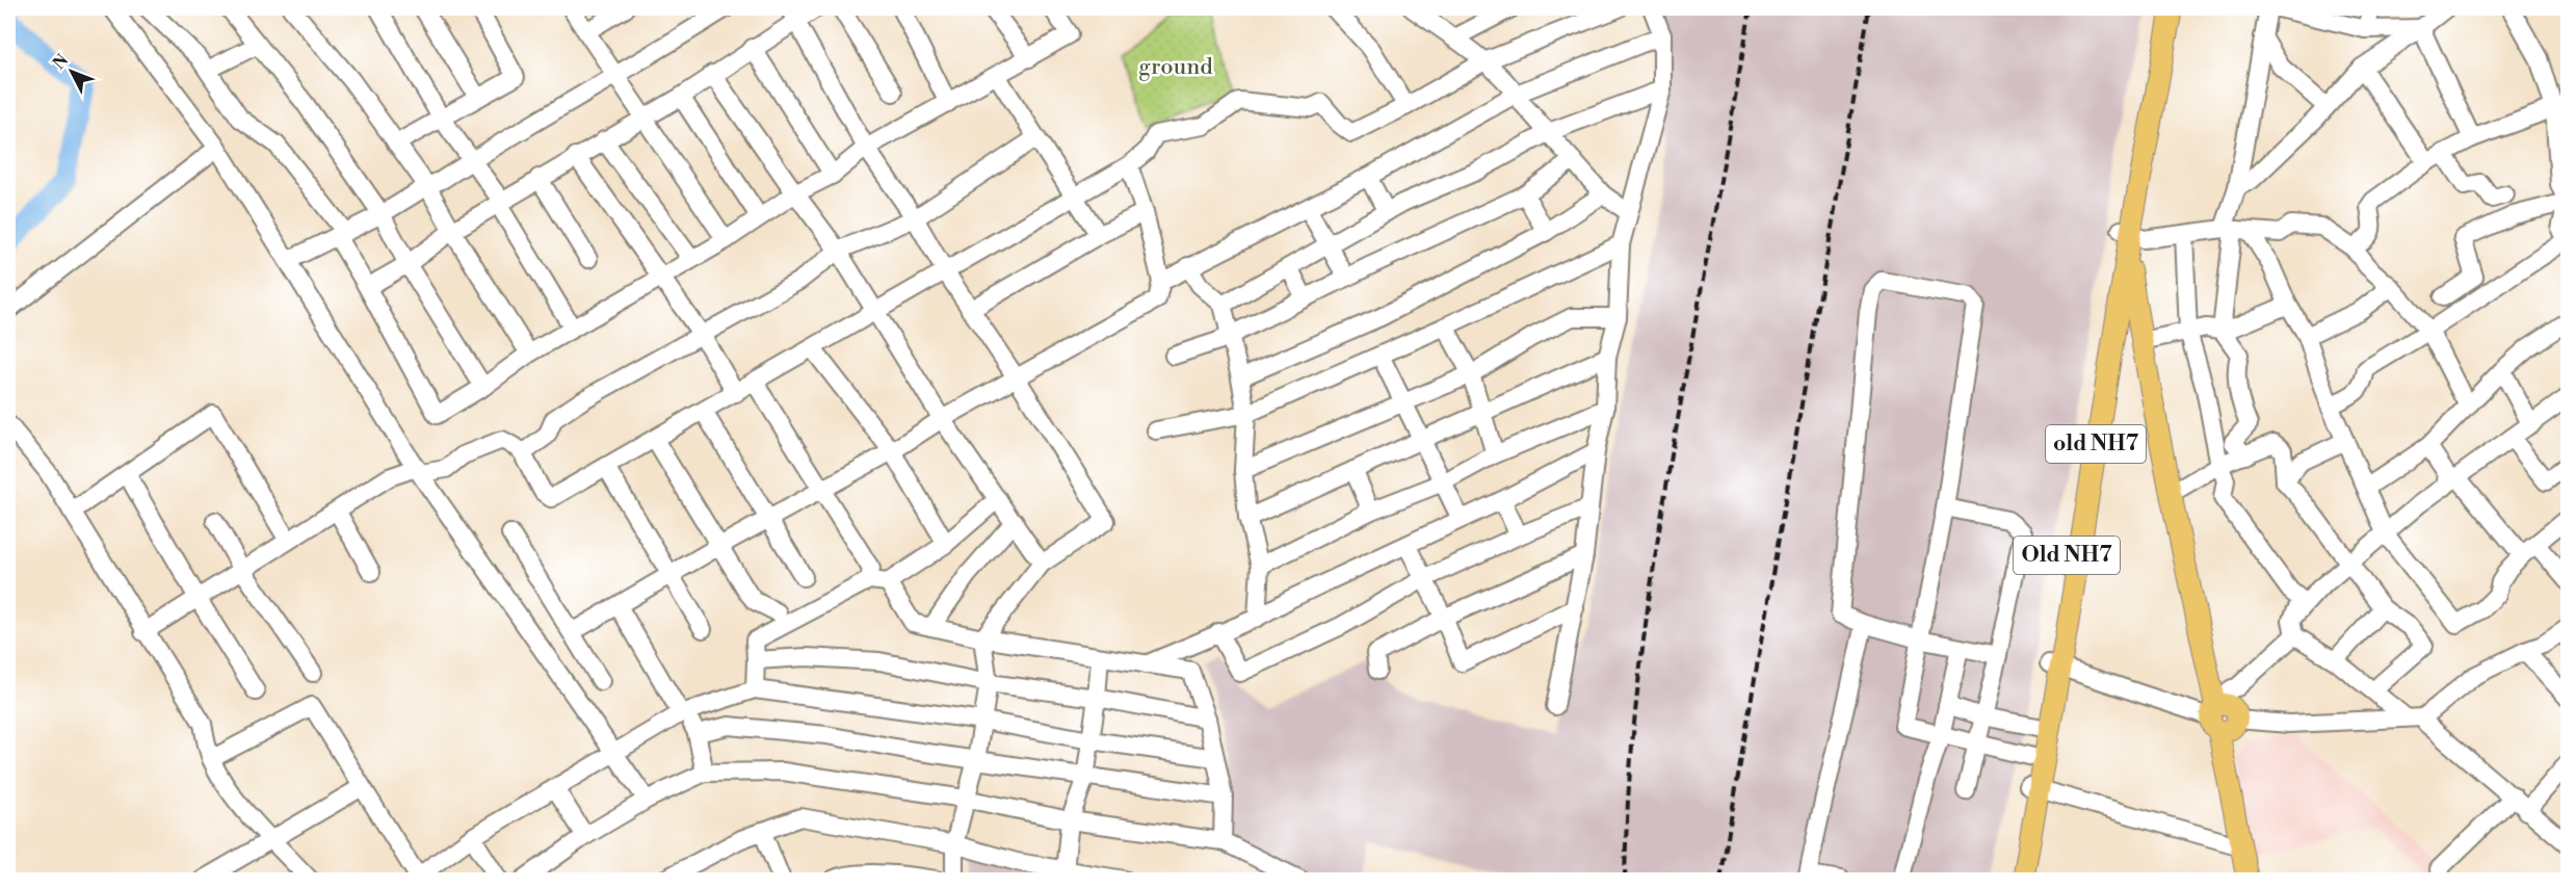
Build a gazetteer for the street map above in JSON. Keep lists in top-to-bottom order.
{
  "streets": {
    "main road": ["Old NH7"]
  },
  "parks": ["ground"],
  "north": "top left"
}
